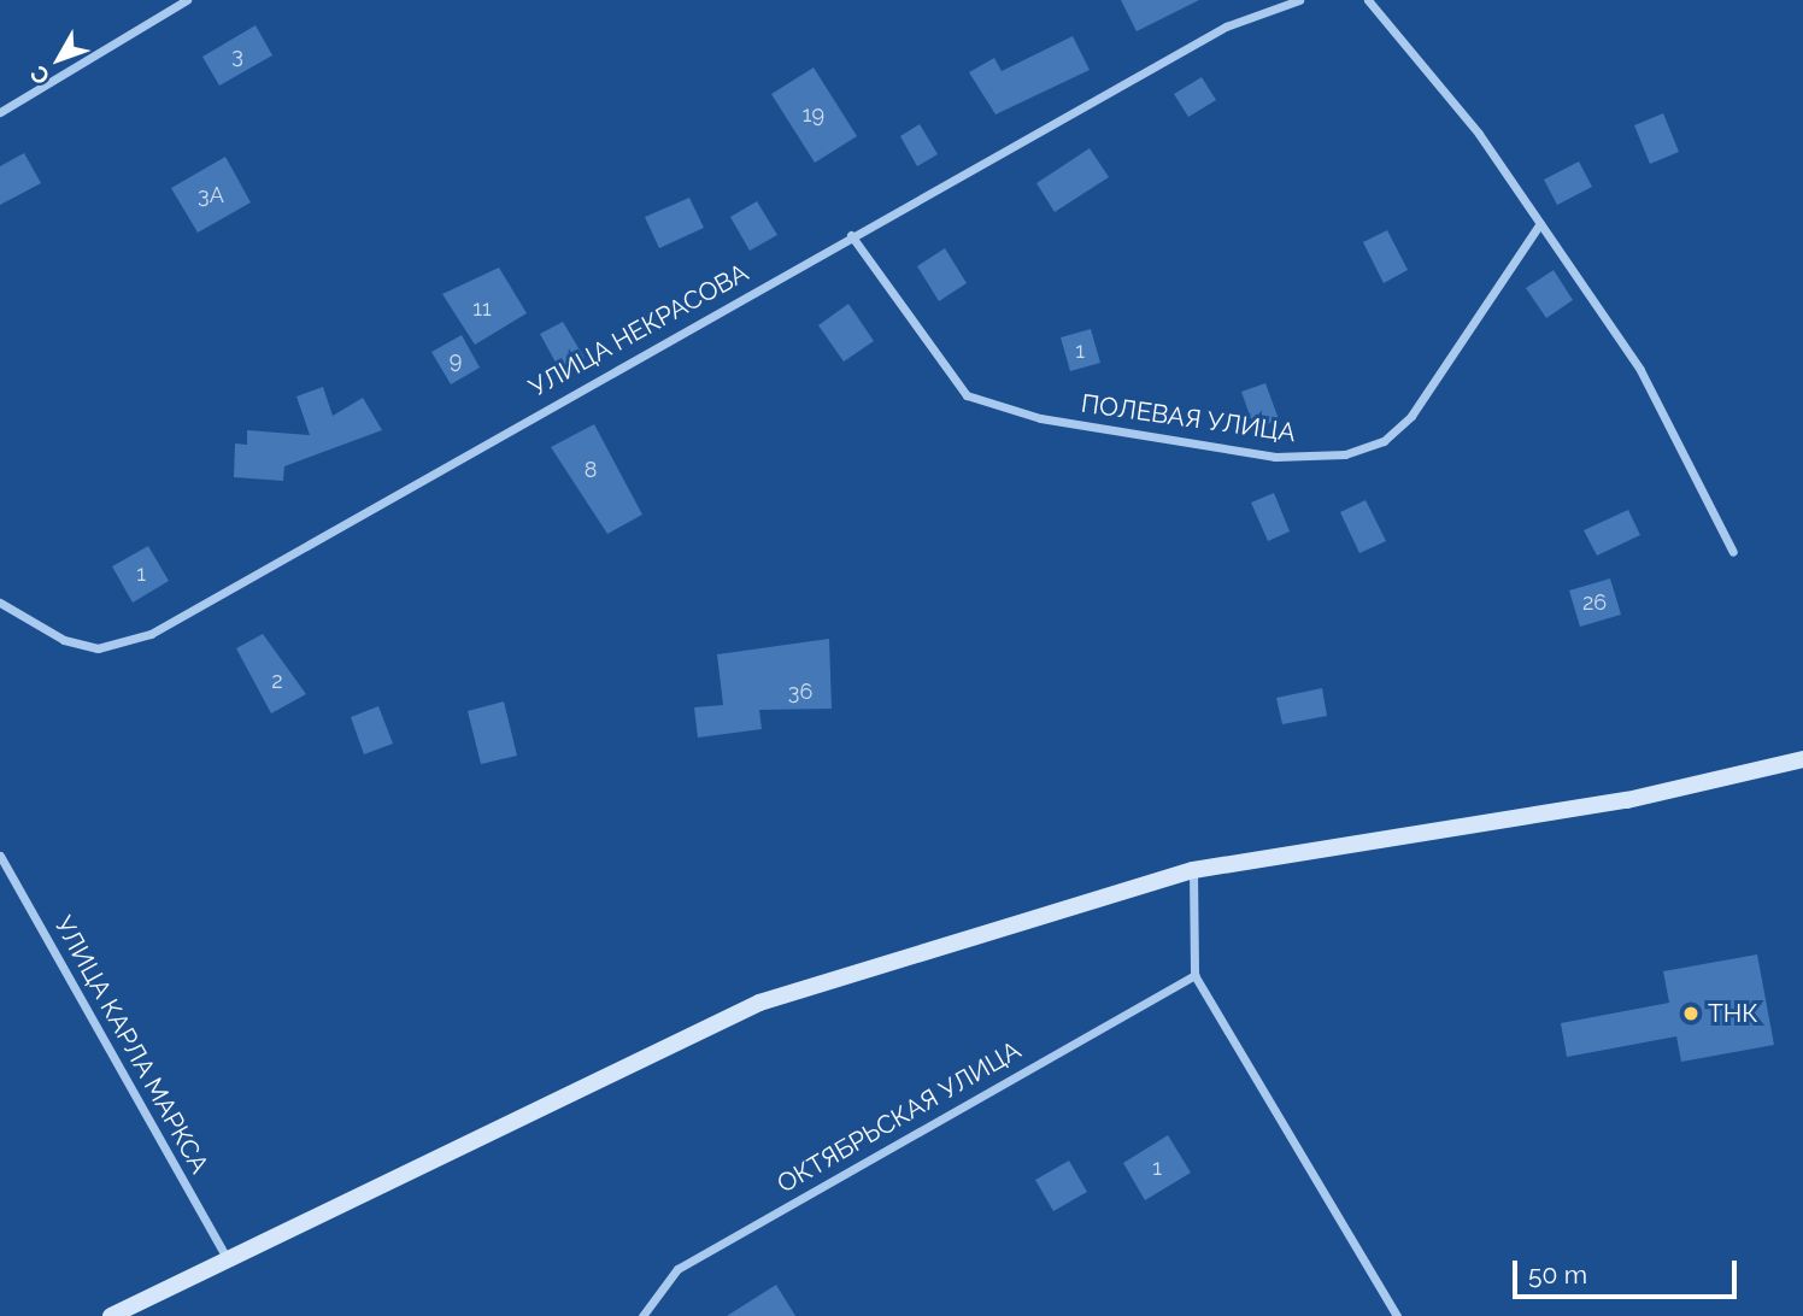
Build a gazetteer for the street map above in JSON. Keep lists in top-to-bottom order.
{
  "streets": {
    "street": [
      "УЛИЦА НЕКРАСОВА",
      "ПОЛЕВАЯ УЛИЦА",
      "УЛИЦА КАРЛА МАРКСА",
      "ОКТЯБРЬСКАЯ УЛИЦА"
    ]
  },
  "crossings": [
    ["УЛИЦА НЕКРАСОВА", "ПОЛЕВАЯ УЛИЦА"]
  ],
  "places": ["ТНК"],
  "house_numbers": [
    "3",
    "19",
    "3А",
    "11",
    "1",
    "9",
    "8",
    "1",
    "26",
    "2",
    "36",
    "1"
  ],
  "scale_bar": "50 m",
  "north": "bottom left"
}
